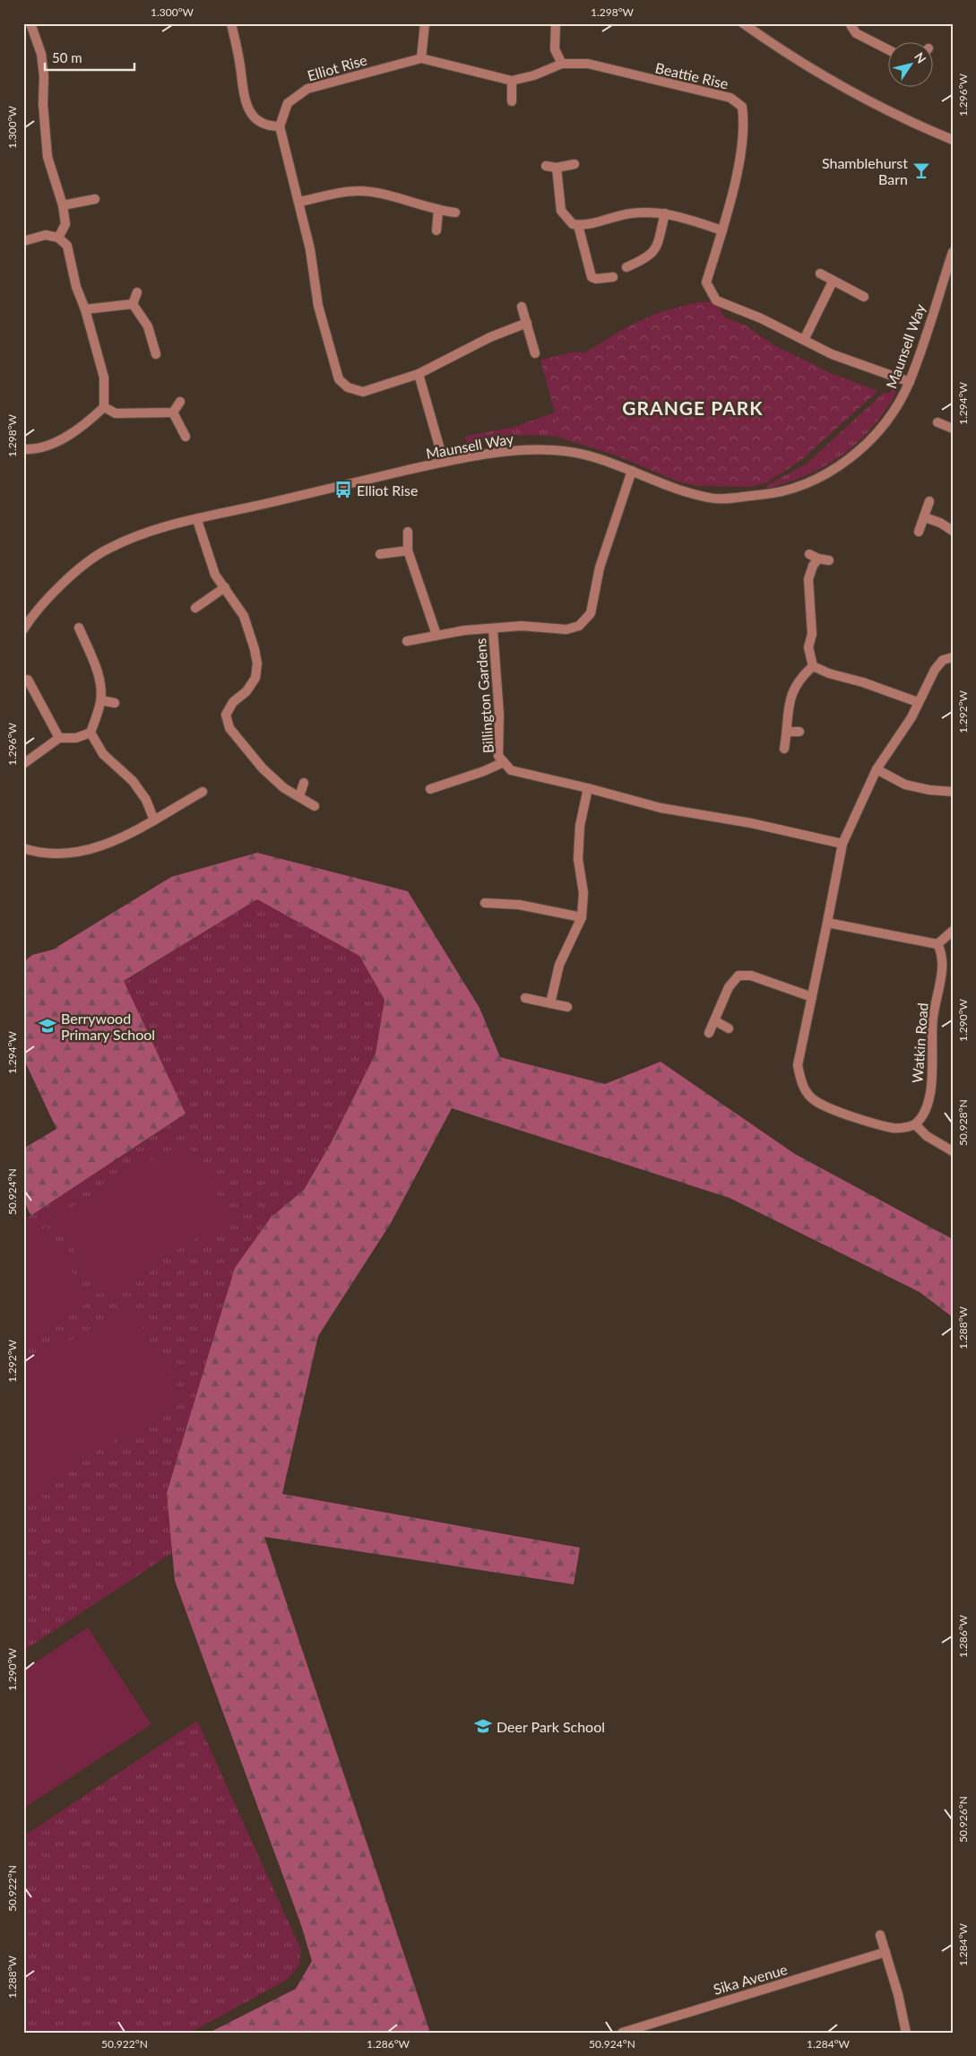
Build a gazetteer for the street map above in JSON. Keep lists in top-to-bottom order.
{
  "streets": {
    "street": [
      "Elliot Rise",
      "Beattie Rise",
      "Maunsell Way",
      "Billington Gardens",
      "Watkin Road",
      "Sika Avenue"
    ]
  },
  "crossings": [
    ["Elliot Rise", "Beattie Rise"],
    ["Beattie Rise", "Maunsell Way"],
    ["Maunsell Way", "Billington Gardens"]
  ],
  "districts": ["GRANGE PARK"],
  "places": {
    "bar": ["Shamblehurst Barn"],
    "bus stop": ["Elliot Rise"],
    "school or university": ["Berrywood Primary School", "Deer Park School"]
  },
  "scale_bar": "50 m",
  "north": "top right",
  "coordinates": [
    "1.300°W",
    "1.298°W",
    "1.296°W",
    "1.294°W",
    "1.292°W",
    "1.290°W",
    "50.928°N",
    "50.924°N",
    "1.288°W",
    "1.286°W",
    "50.926°N",
    "50.922°N",
    "1.284°W"
  ]
}
